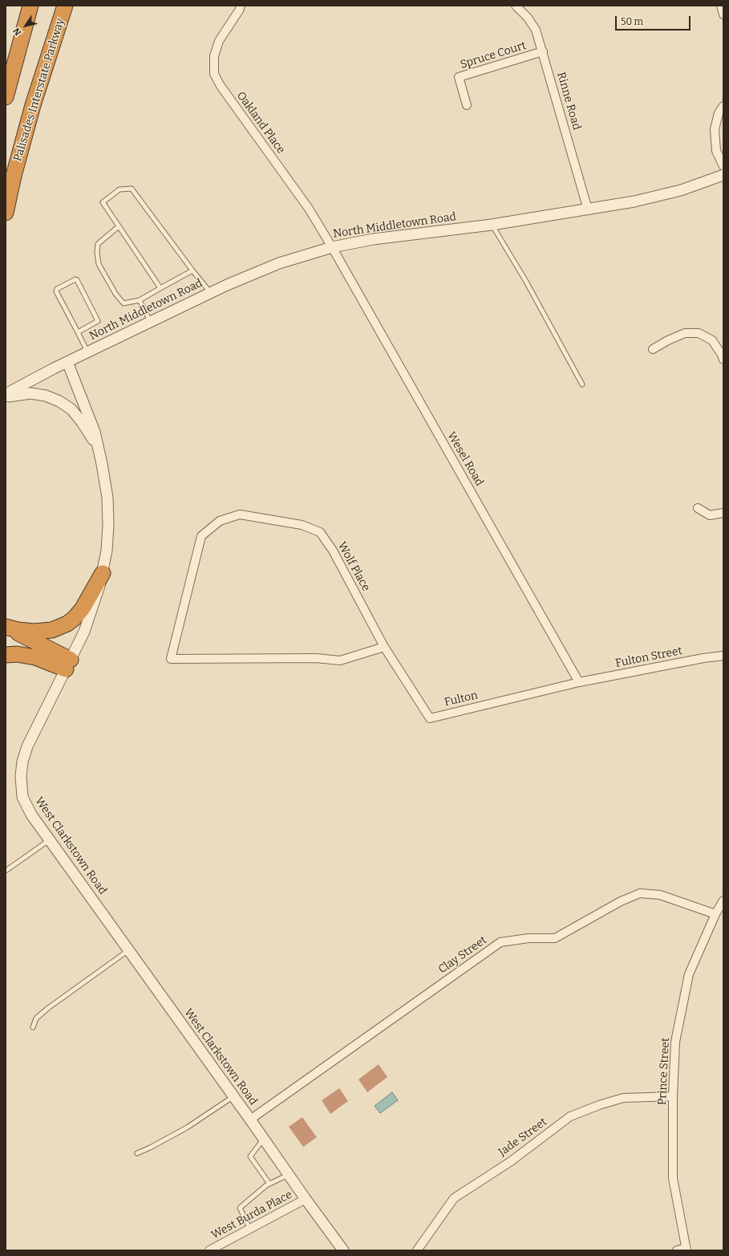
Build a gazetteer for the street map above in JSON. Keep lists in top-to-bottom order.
{
  "streets": {
    "highway": ["Palisades Interstate Parkway"],
    "street": [
      "Spruce Court",
      "Rinne Road",
      "Oakland Place",
      "North Middletown Road",
      "Wesel Road",
      "Wolf Place",
      "Fulton Street",
      "Fulton",
      "West Clarkstown Road",
      "Clay Street",
      "Prince Street",
      "Jade Street",
      "West Burda Place"
    ]
  },
  "crossings": [
    ["Spruce Court", "Rinne Road"],
    ["Rinne Road", "North Middletown Road"],
    ["Oakland Place", "North Middletown Road"],
    ["Oakland Place", "Wesel Road"],
    ["North Middletown Road", "Wesel Road"],
    ["North Middletown Road", "West Clarkstown Road"],
    ["Wesel Road", "Fulton Street"],
    ["Wesel Road", "Fulton"],
    ["Wolf Place", "Fulton"],
    ["Fulton Street", "Fulton"],
    ["West Clarkstown Road", "Clay Street"],
    ["West Clarkstown Road", "West Burda Place"],
    ["Clay Street", "Prince Street"],
    ["Prince Street", "Jade Street"]
  ],
  "scale_bar": "50 m",
  "north": "bottom left"
}
